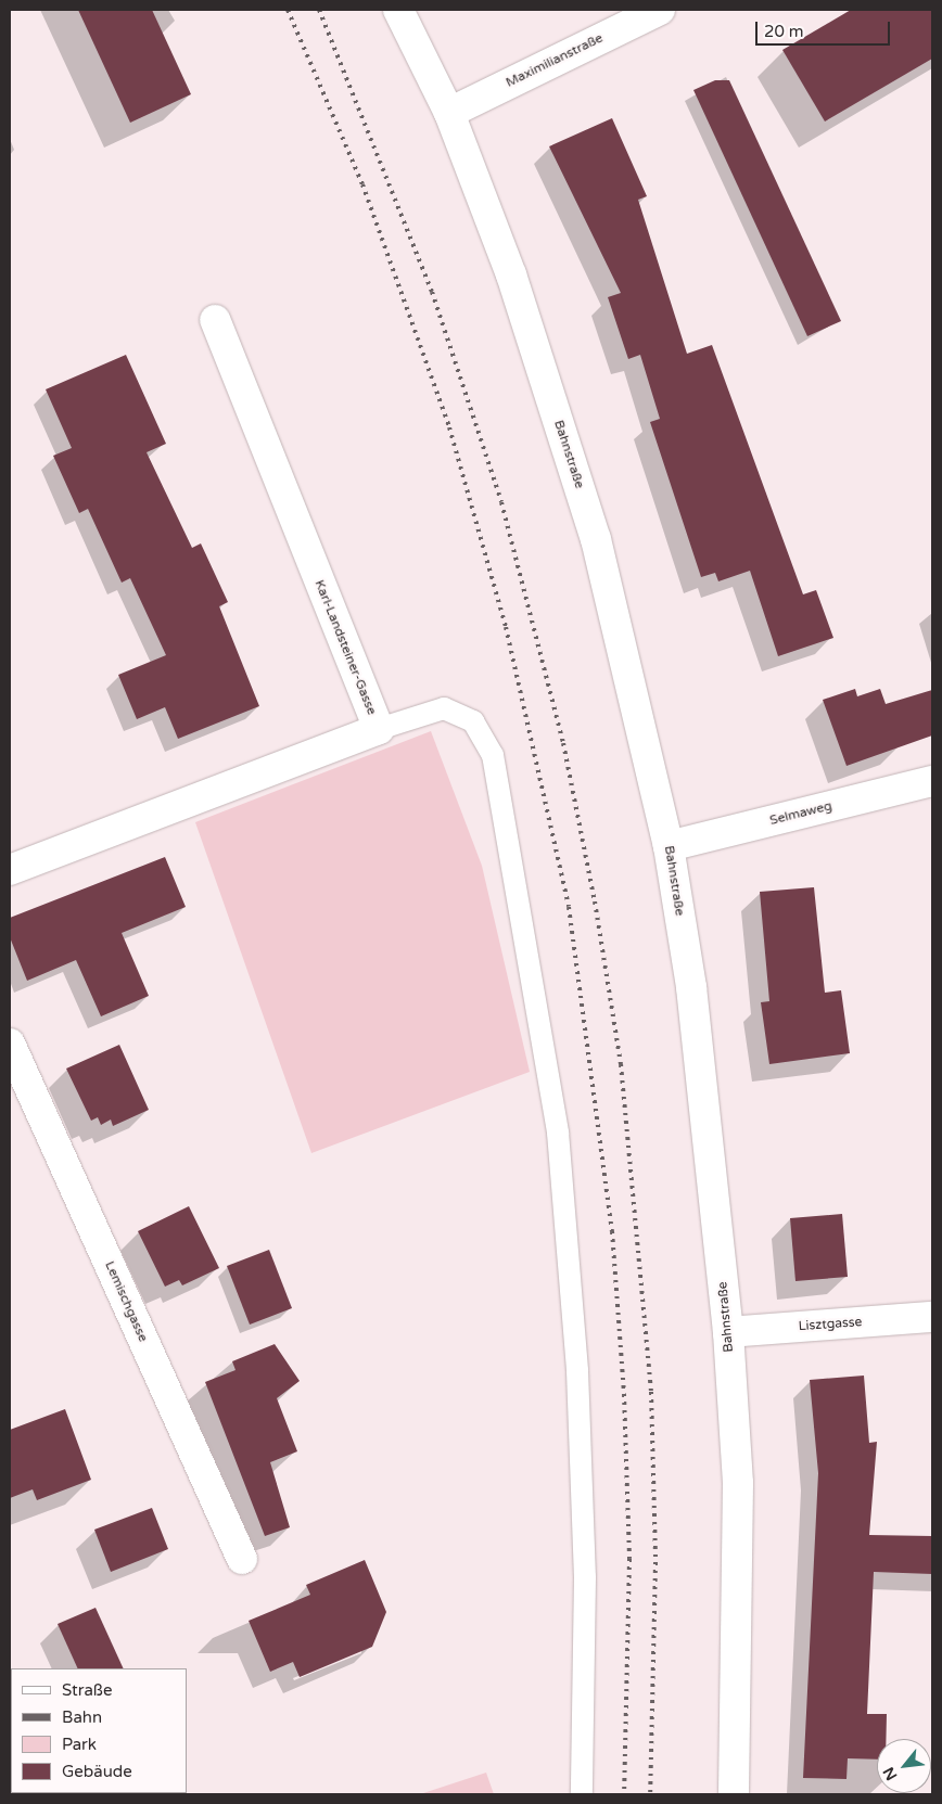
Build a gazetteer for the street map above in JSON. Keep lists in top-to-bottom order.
{
  "streets": {
    "street": [
      "Maximilianstraße",
      "Bahnstraße",
      "Karl-Landsteiner-Gasse",
      "Selmaweg",
      "Lemischgasse",
      "Lisztgasse"
    ]
  },
  "crossings": [
    ["Maximilianstraße", "Bahnstraße"],
    ["Bahnstraße", "Selmaweg"],
    ["Bahnstraße", "Lisztgasse"]
  ],
  "legend": [
    "Straße",
    "Bahn",
    "Park",
    "Gebäude"
  ],
  "scale_bar": "20 m",
  "north": "bottom left"
}
